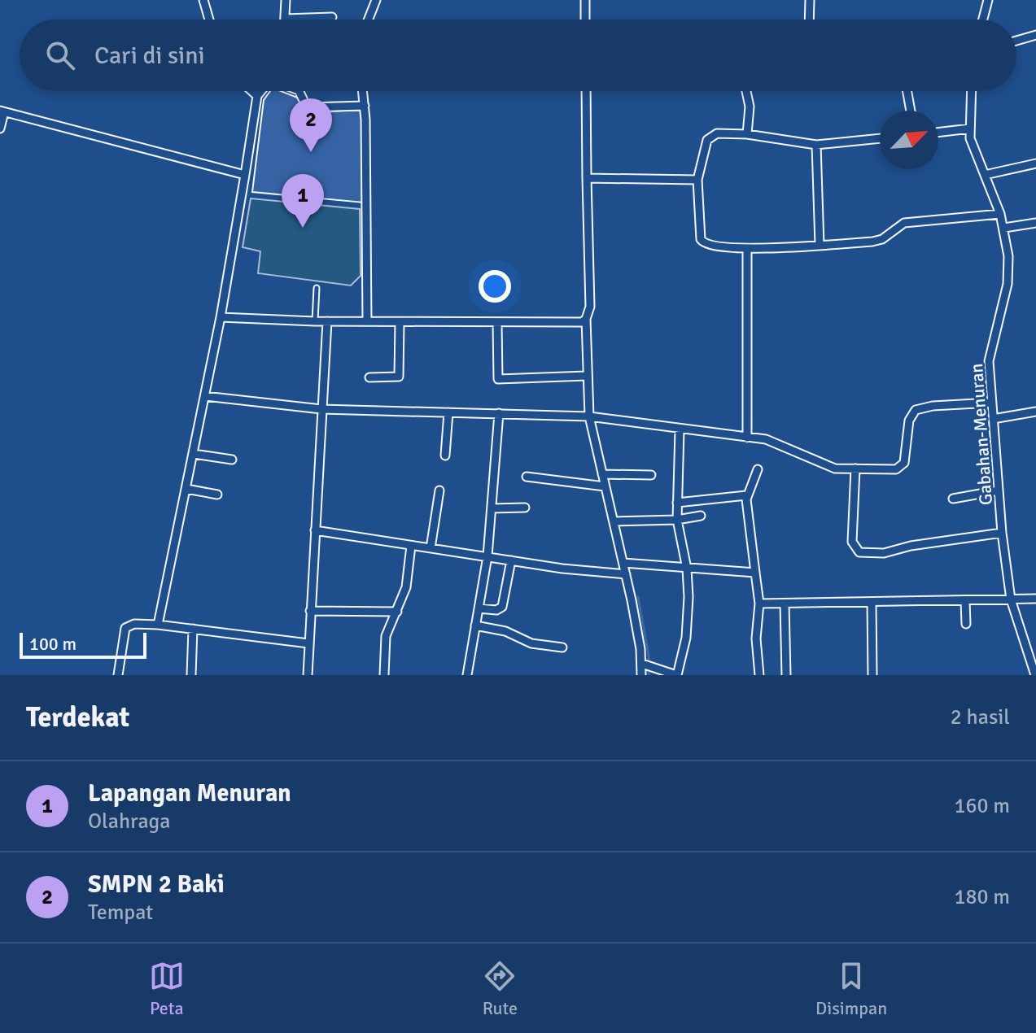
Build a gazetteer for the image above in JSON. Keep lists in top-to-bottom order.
{
  "streets": {
    "street": ["Gabahan-Menuran"]
  },
  "scale_bar": "100 m",
  "north": "top right",
  "page": {
    "search": "Cari di sini",
    "pins": ["2", "1"],
    "scale": "100 m",
    "heading": ["Terdekat", "2 hasil"],
    "list": [
      {
        "mark": "1",
        "name": "Lapangan Menuran",
        "note": "Olahraga",
        "value": "160 m"
      },
      {
        "mark": "2",
        "name": "SMPN 2 Baki",
        "note": "Tempat",
        "value": "180 m"
      }
    ],
    "nav": ["Peta", "Rute", "Disimpan"]
  }
}
